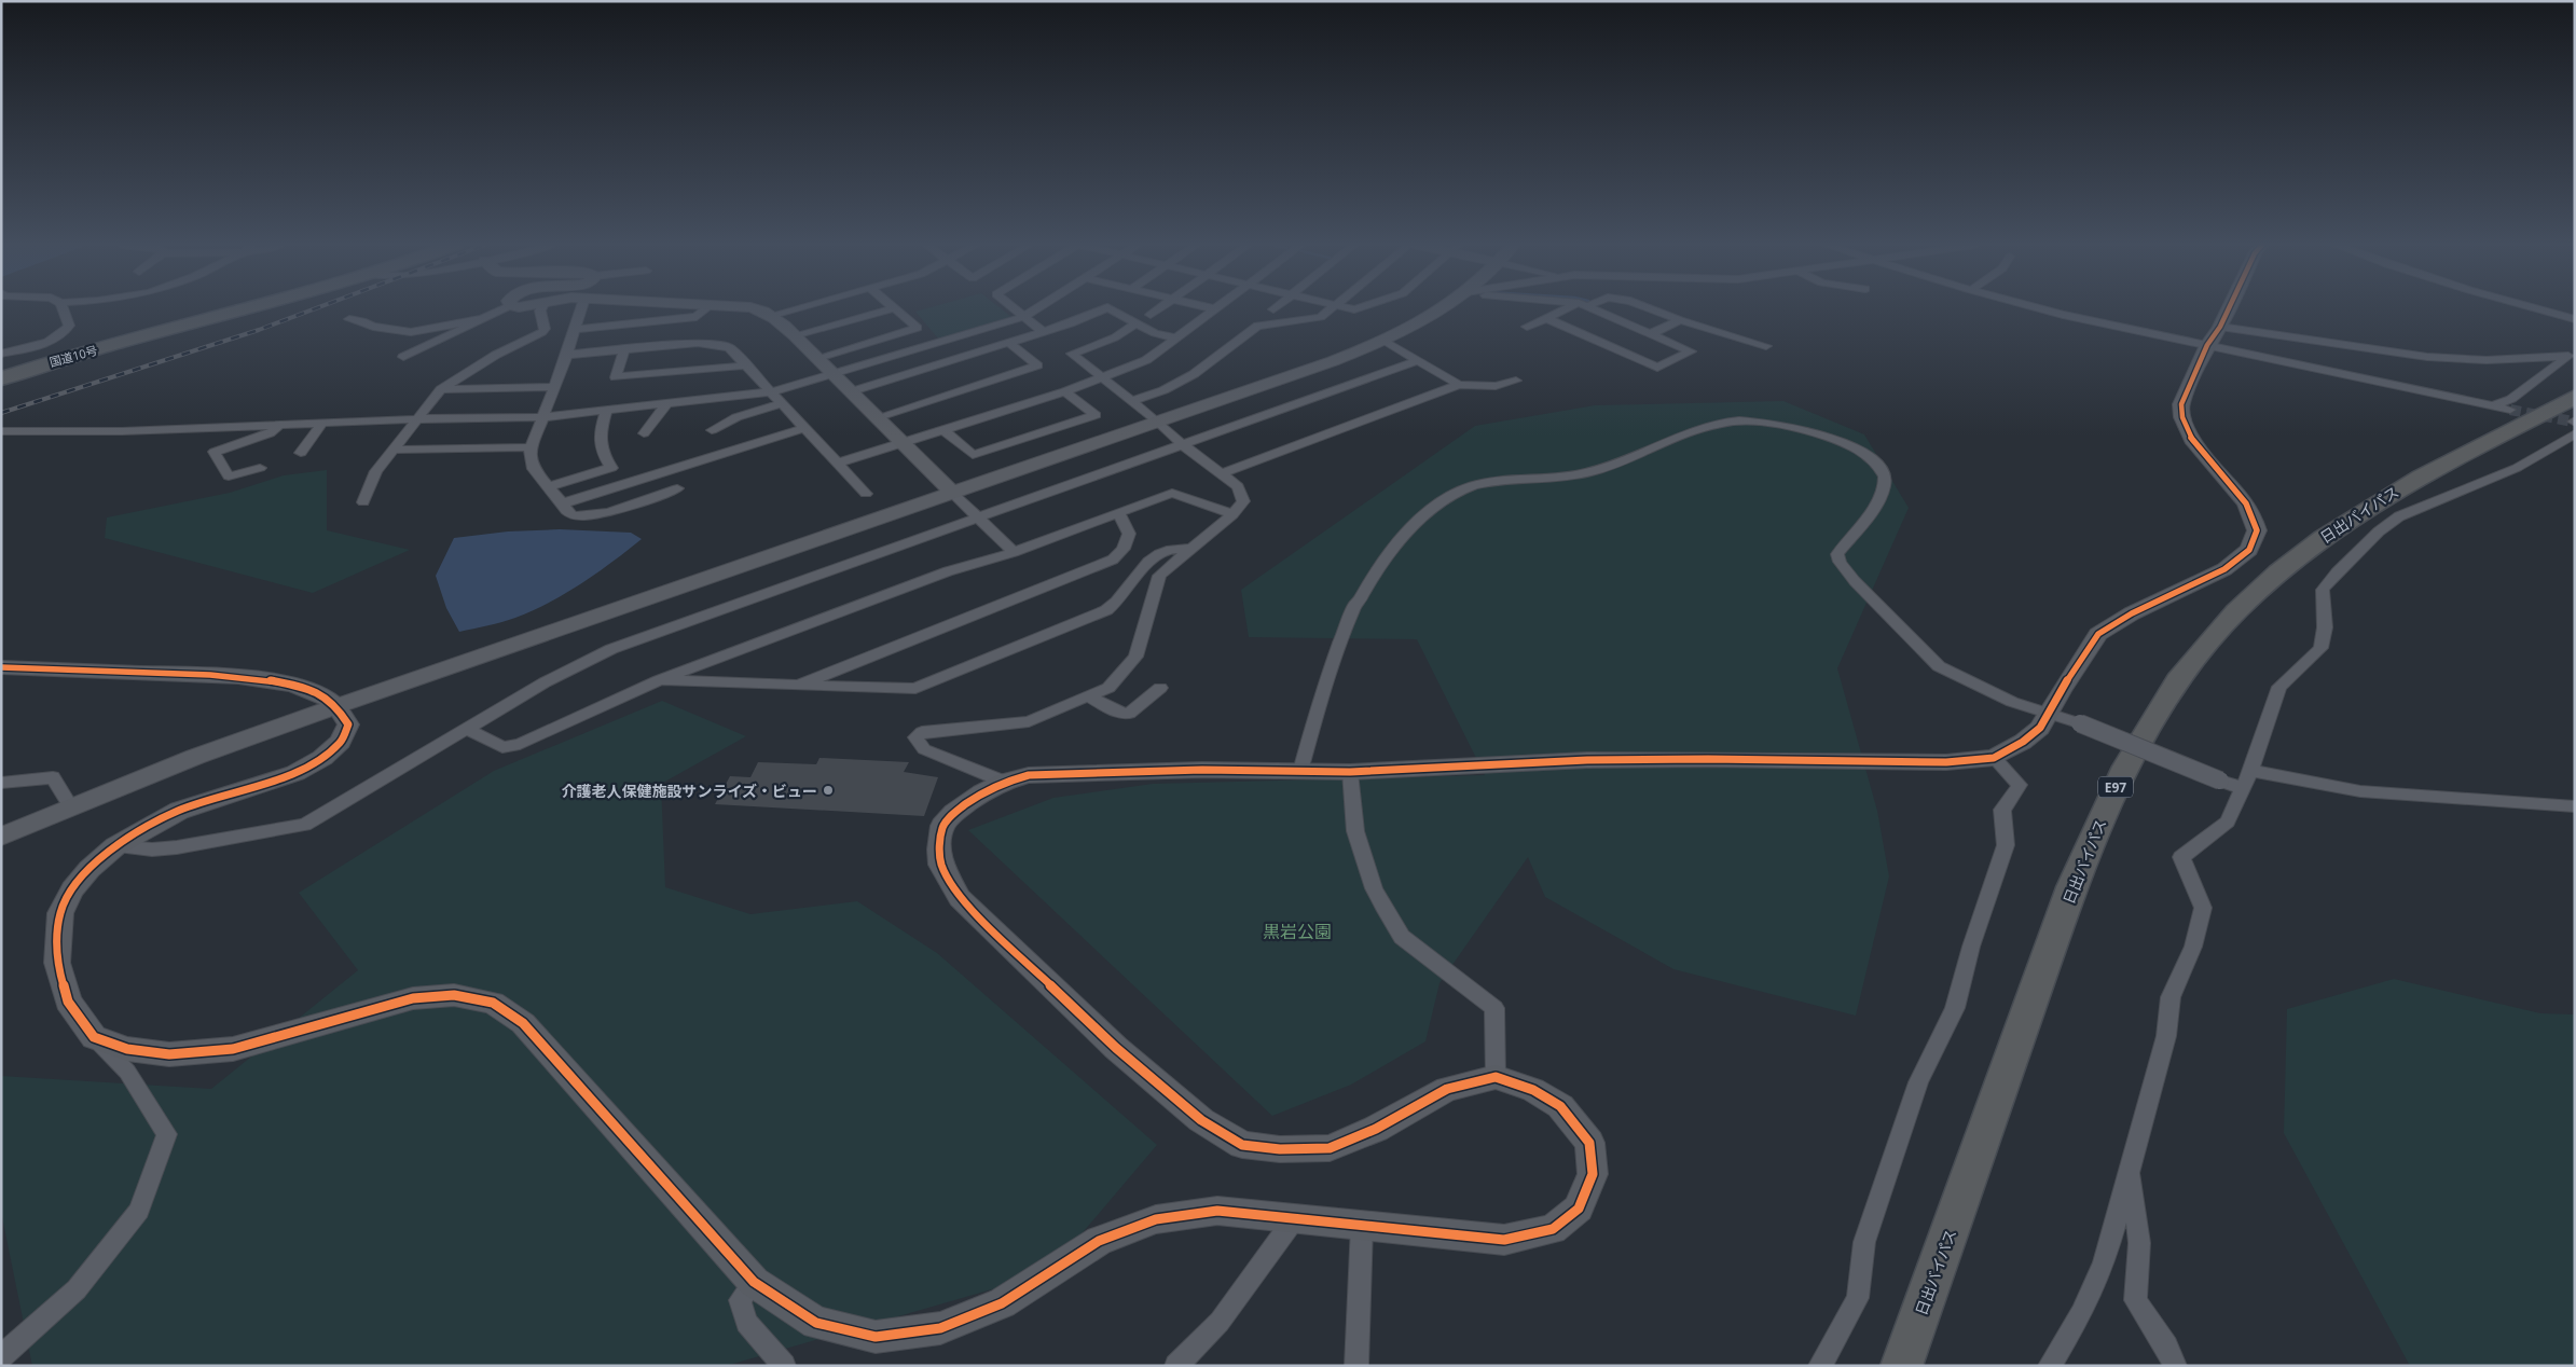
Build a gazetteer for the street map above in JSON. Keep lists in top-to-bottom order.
{
  "streets": {
    "highway": ["国道10号", "日出バイパス", "E97"]
  },
  "parks": ["黒岩公園"],
  "places": ["介護老人保健施設サンライズ・ビュー"]
}
